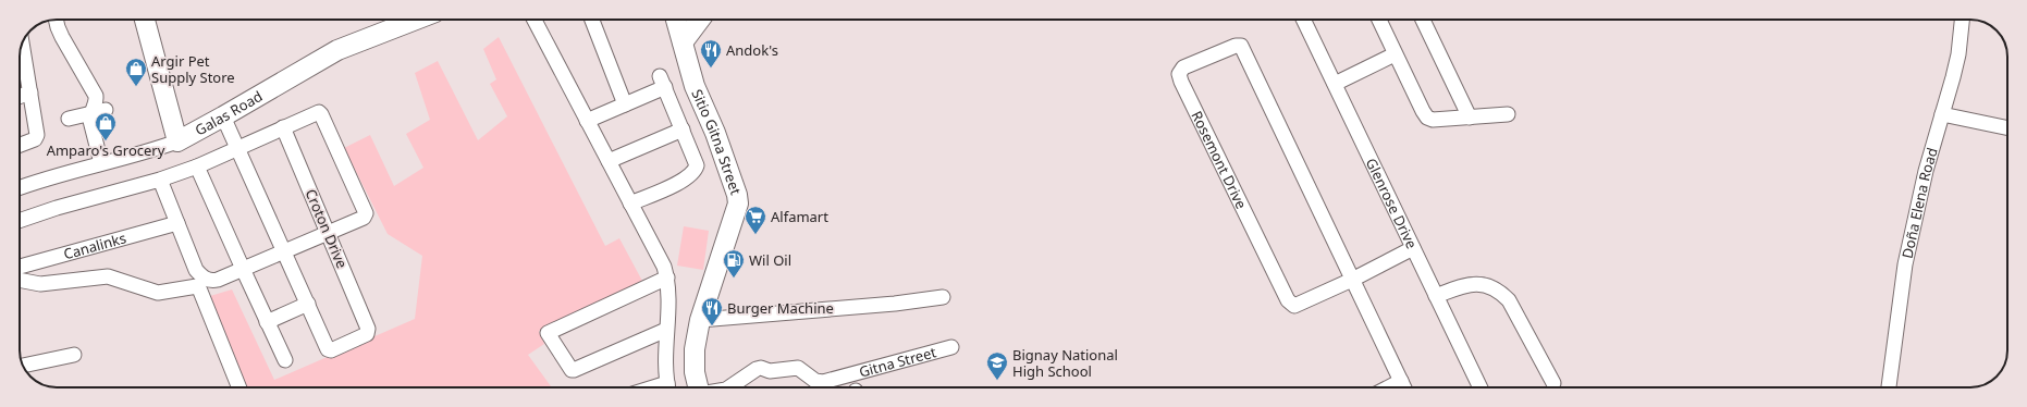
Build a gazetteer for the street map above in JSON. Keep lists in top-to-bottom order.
{
  "streets": {
    "main road": ["Galas Road", "Sitio Gitna Street"],
    "street": [
      "Rosemont Drive",
      "Doña Elena Road",
      "Glenrose Drive",
      "Croton Drive",
      "Canalinks",
      "Gitna Street"
    ]
  },
  "places": {
    "restaurant": ["Andok's", "Burger Machine"],
    "shop": ["Argir Pet Supply Store", "Amparo's Grocery"],
    "supermarket": ["Alfamart"],
    "fuel station": ["Wil Oil"],
    "school or university": ["Bignay National High School"]
  }
}
